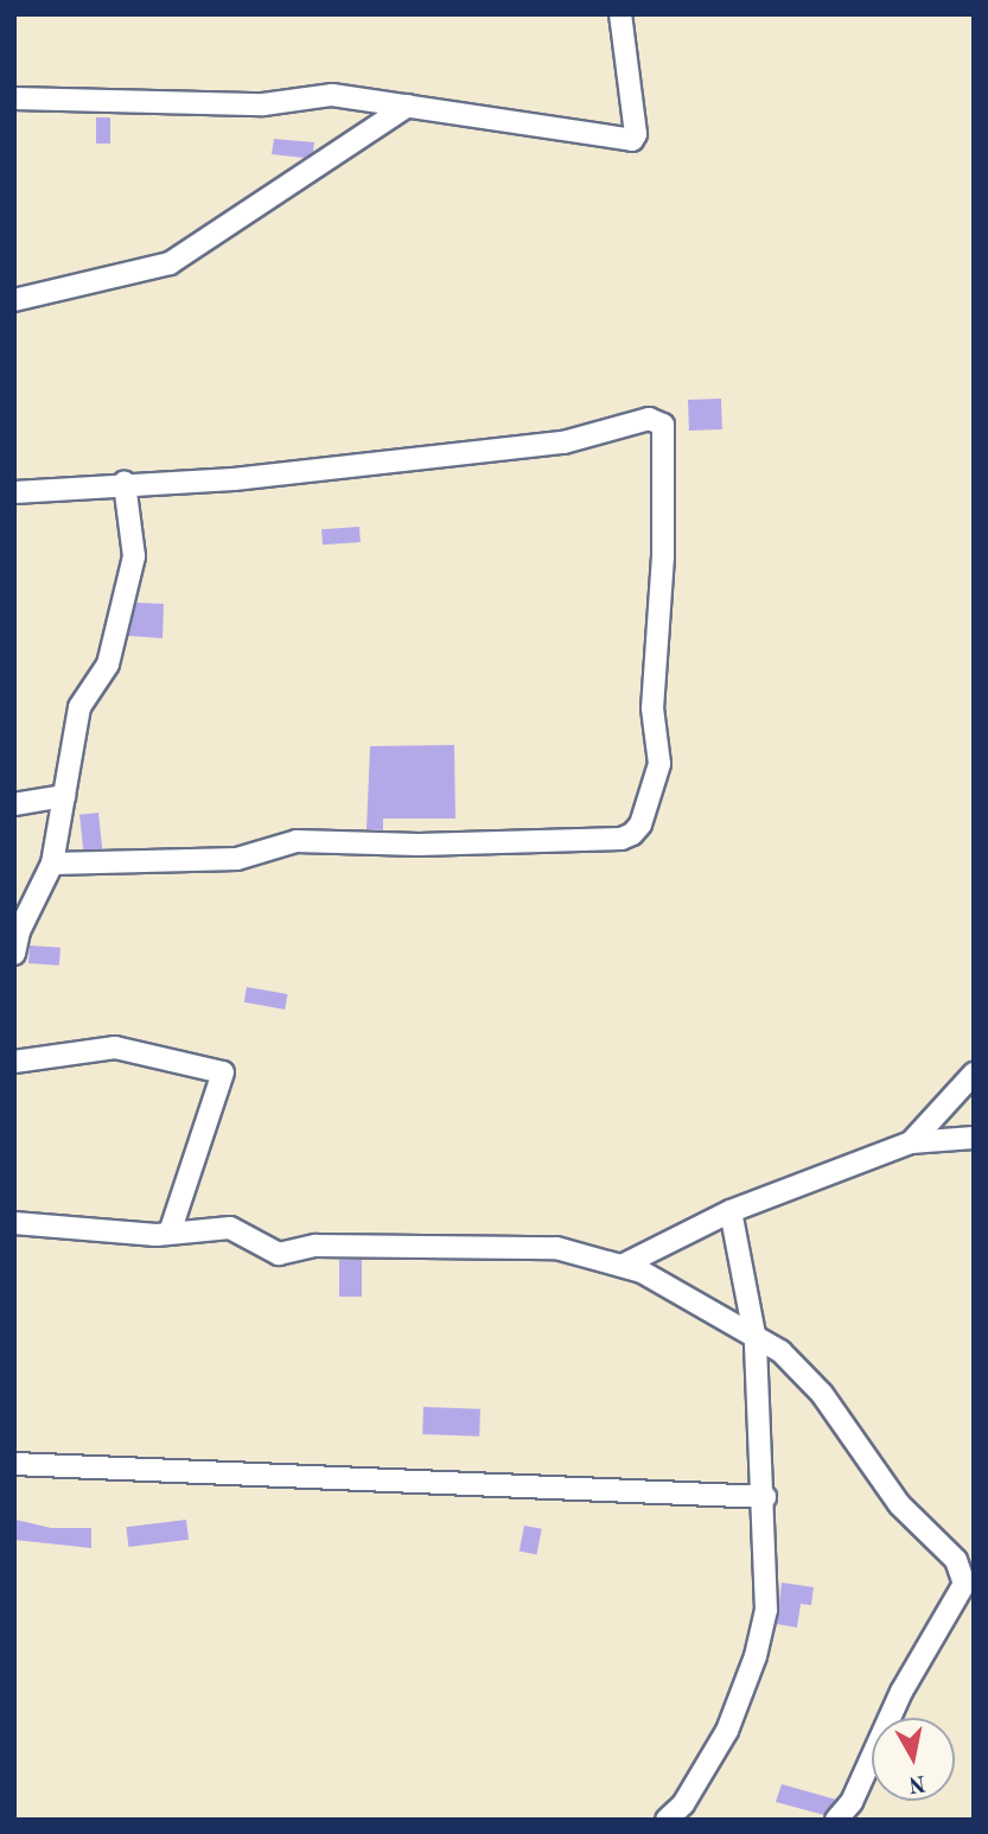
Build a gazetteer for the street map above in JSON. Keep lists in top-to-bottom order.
{
  "north": "bottom"
}
